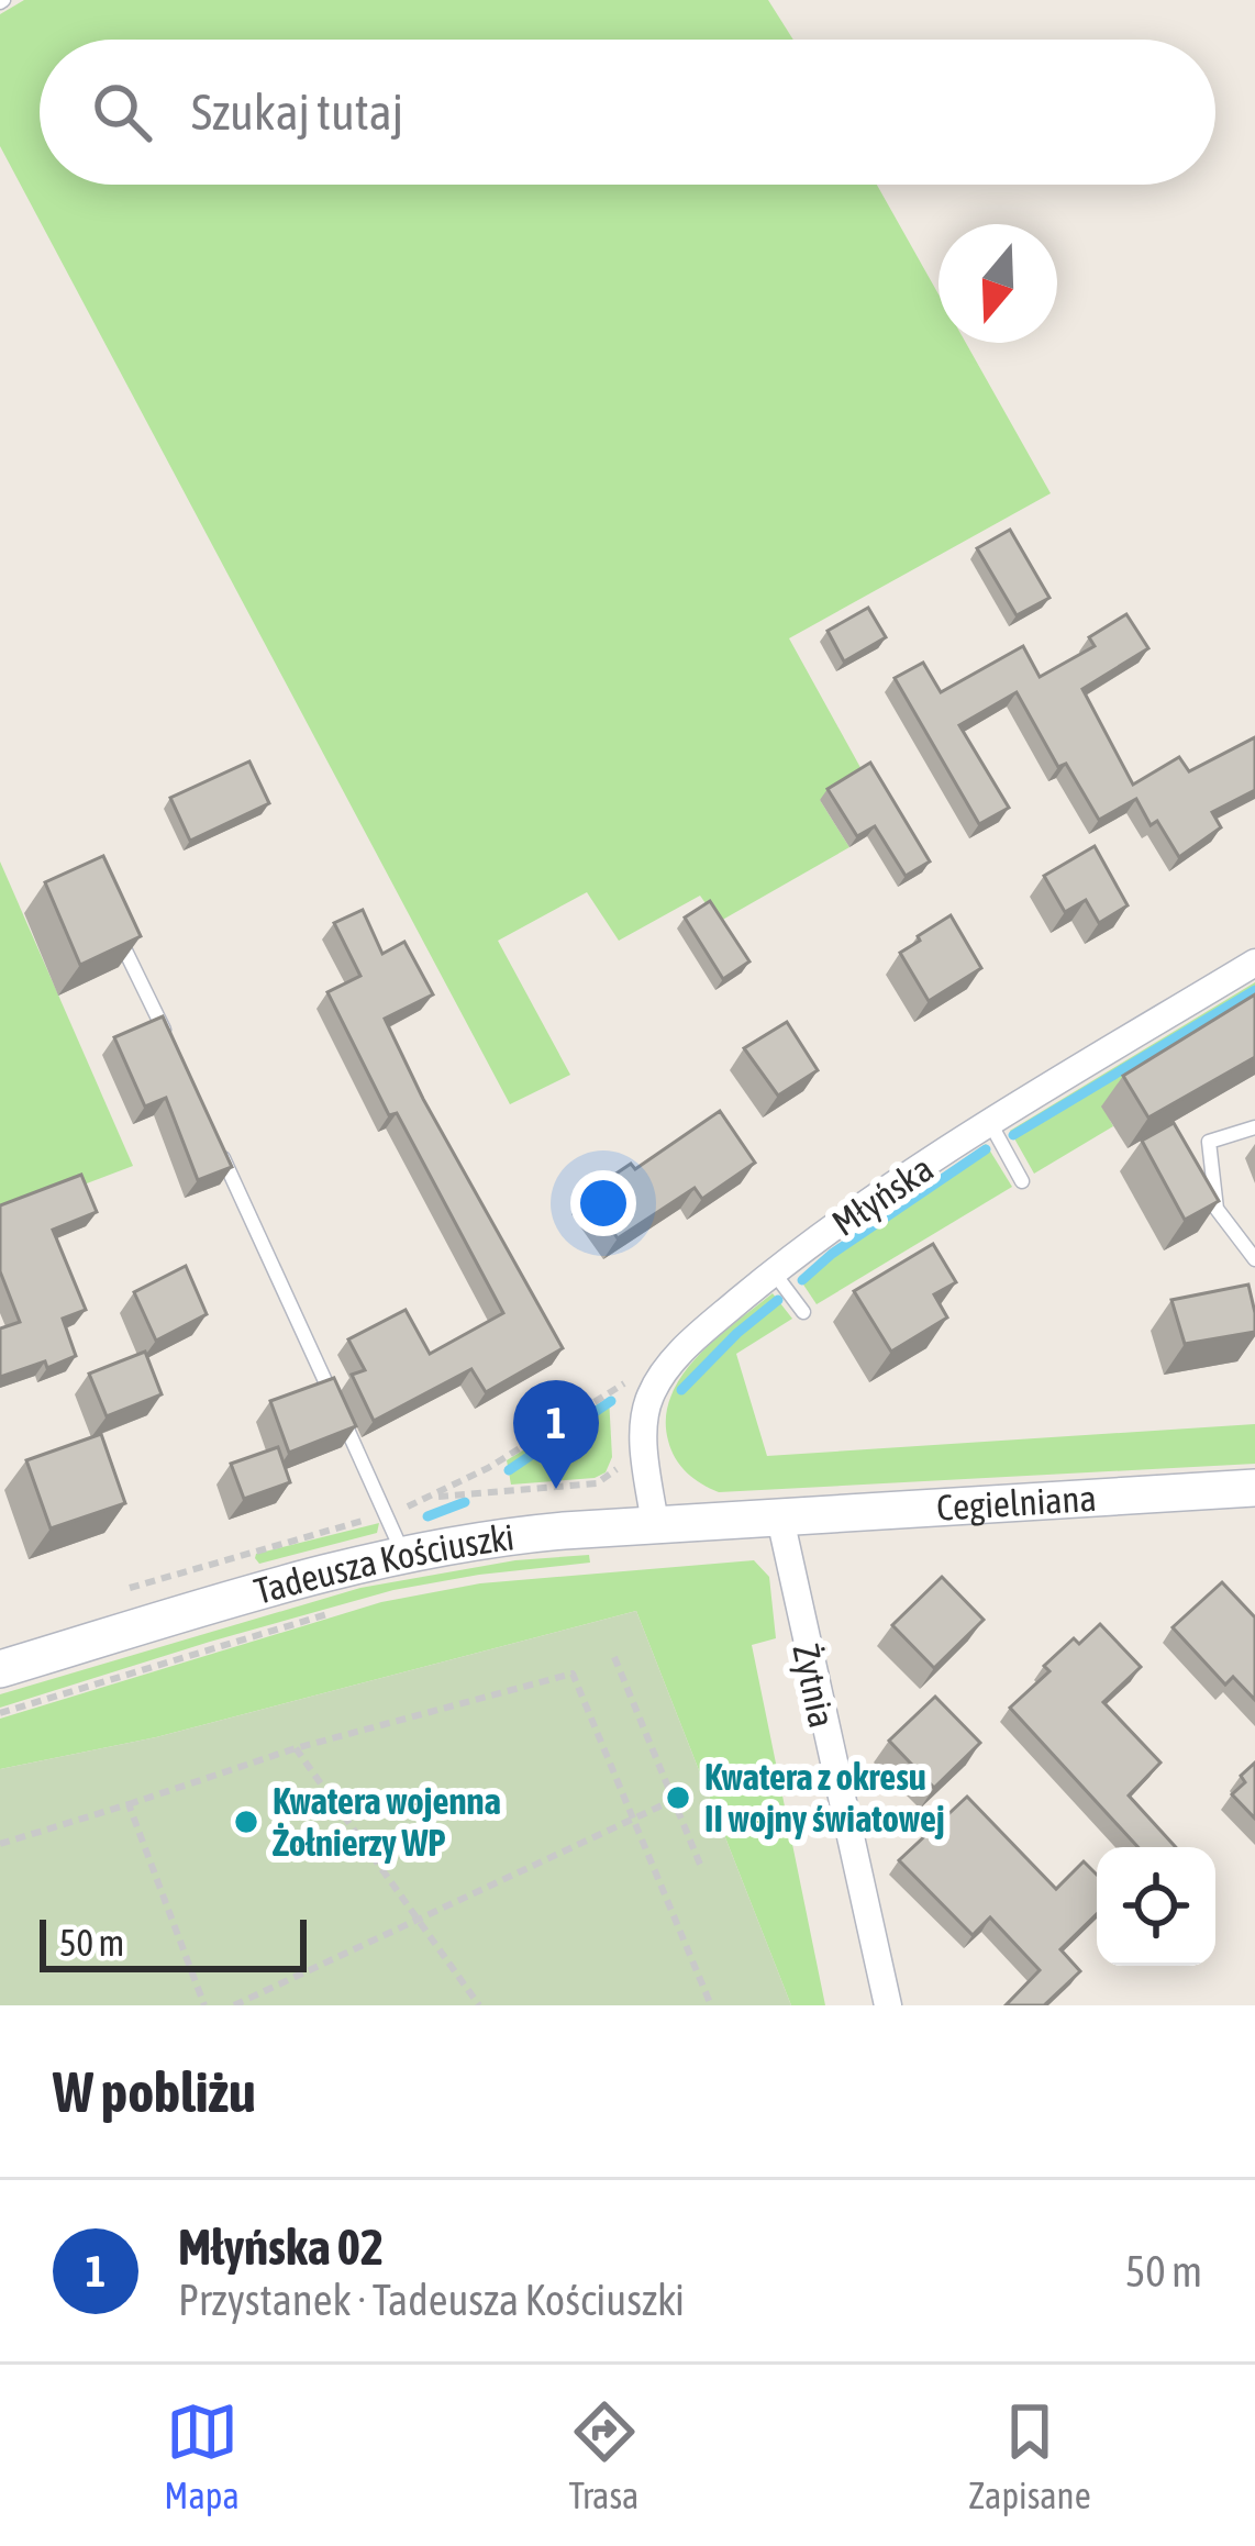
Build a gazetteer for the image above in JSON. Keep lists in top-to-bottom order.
{
  "streets": {
    "street": [
      "Młyńska",
      "Cegielniana",
      "Tadeusza Kościuszki",
      "Żytnia"
    ]
  },
  "crossings": [
    ["Młyńska", "Tadeusza Kościuszki"],
    ["Cegielniana", "Tadeusza Kościuszki"],
    ["Cegielniana", "Żytnia"],
    ["Tadeusza Kościuszki", "Żytnia"]
  ],
  "places": ["Kwatera z okresu II wojny światowej", "Kwatera wojenna Żołnierzy WP"],
  "scale_bar": "50 m",
  "north": "bottom",
  "page": {
    "search": "Szukaj tutaj",
    "pins": "1",
    "scale": "50 m",
    "heading": "W pobliżu",
    "list": [
      {
        "mark": "1",
        "name": "Młyńska 02",
        "note": "Przystanek · Tadeusza Kościuszki",
        "value": "50 m"
      }
    ],
    "nav": ["Mapa", "Trasa", "Zapisane"]
  }
}
